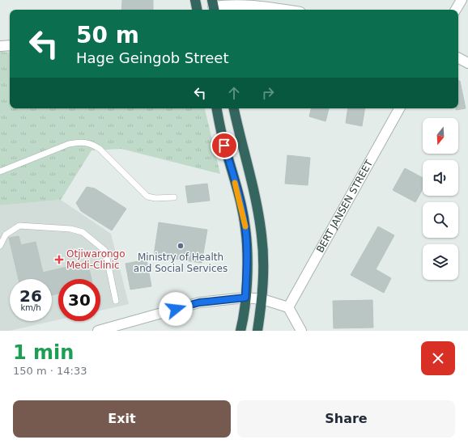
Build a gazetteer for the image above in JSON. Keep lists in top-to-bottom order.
{
  "streets": {
    "street": ["BERT JANSEN STREET"]
  },
  "places": {
    "other": ["Ministry of Health and Social Services"],
    "health": ["Otjiwarongo Medi-Clinic"]
  },
  "north": "bottom",
  "page": {
    "turn": ["50 m", "Hage Geingob Street"],
    "speed": "26 km/h",
    "limit": "30",
    "heading": ["1 min", "150 m · 14:33"],
    "buttons": ["Exit", "Share"]
  }
}
